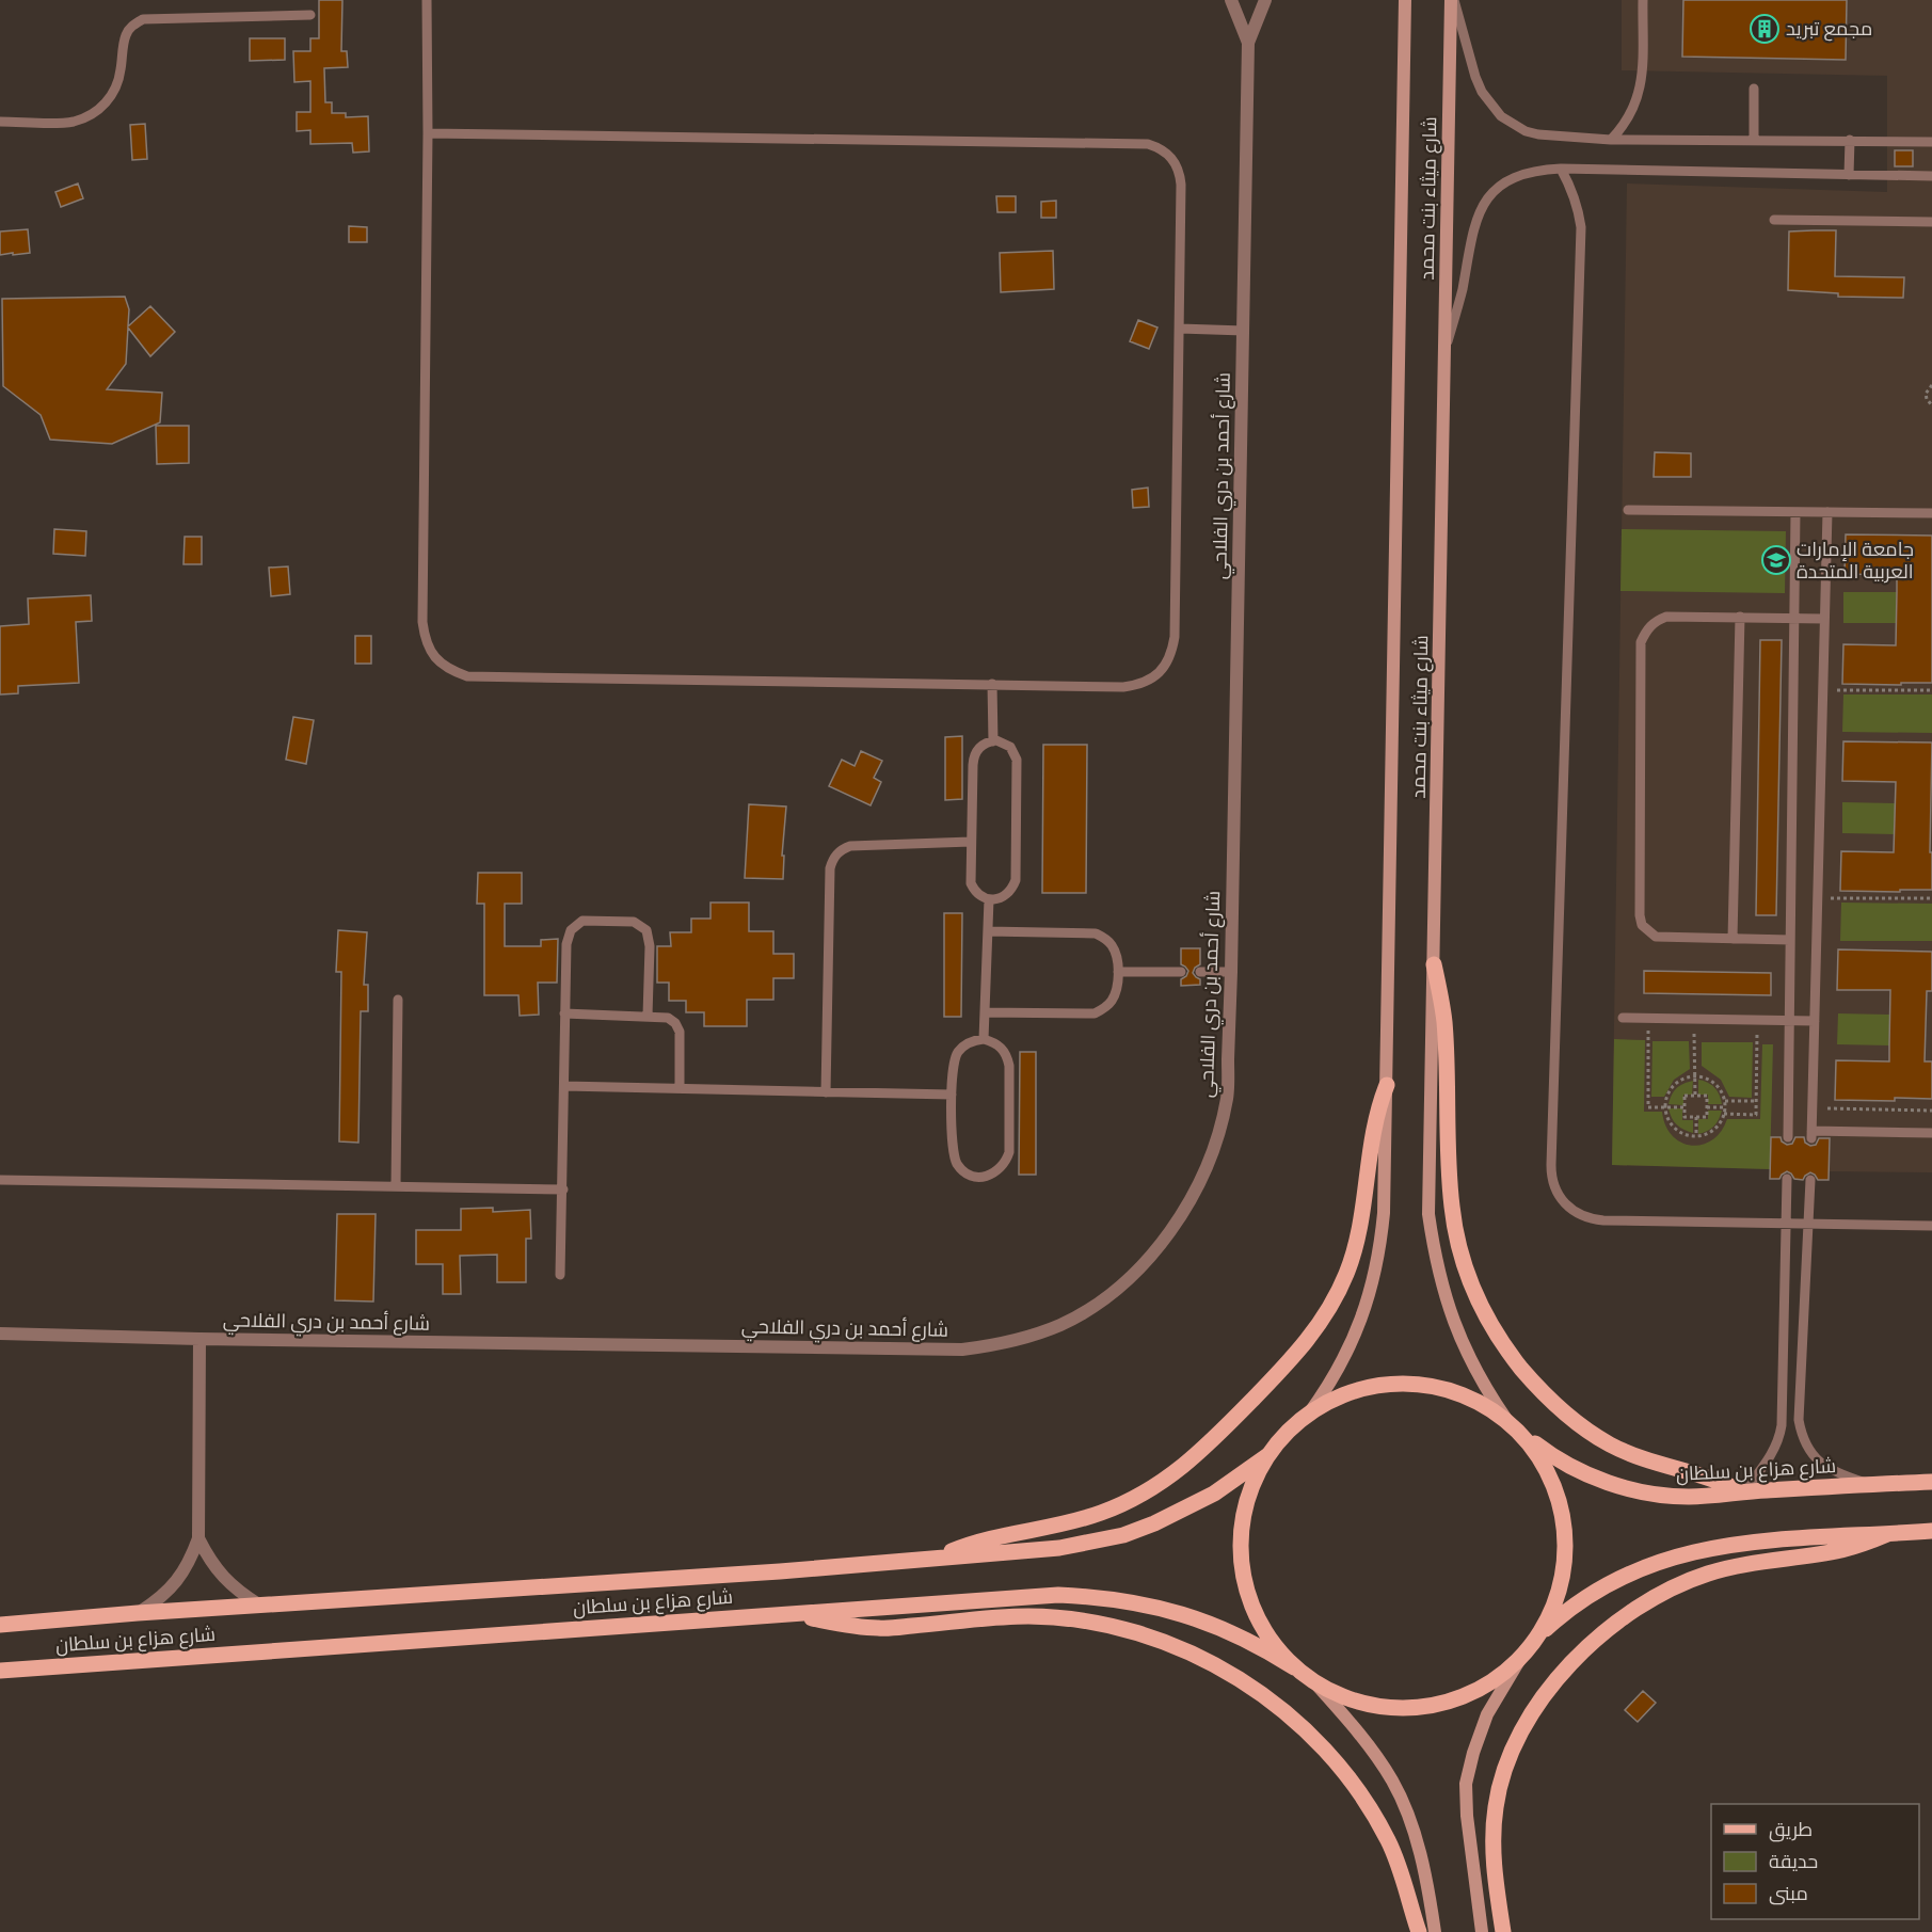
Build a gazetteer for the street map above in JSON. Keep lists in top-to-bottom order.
{
  "streets": {
    "main road": ["شارع ميثاء بنت محمد", "شارع هزاع بن سلطان"],
    "street": ["شارع أحمد بن دري الفلاحي"]
  },
  "crossings": [
    ["شارع أحمد بن دري الفلاحي", "شارع هزاع بن سلطان"]
  ],
  "places": {
    "building": ["مجمع تبريد"],
    "school or university": ["جامعة الإمارات العربية المتحدة"]
  },
  "legend": ["طريق", "حديقة", "مبنى"]
}
